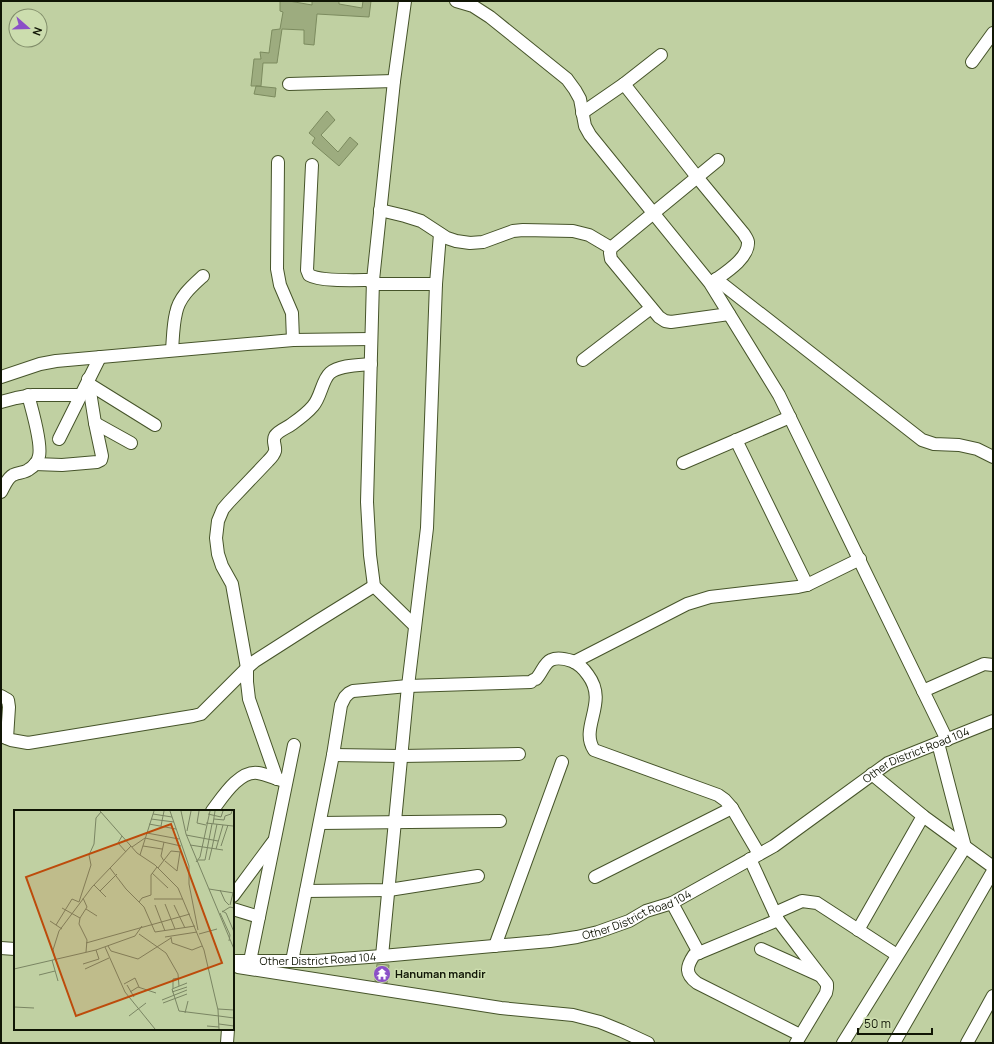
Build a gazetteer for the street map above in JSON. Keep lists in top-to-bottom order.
{
  "streets": {
    "street": ["Other District Road 104"]
  },
  "places": {
    "temple": ["Hanuman mandir"]
  },
  "scale_bar": "50 m",
  "north": "right"
}
